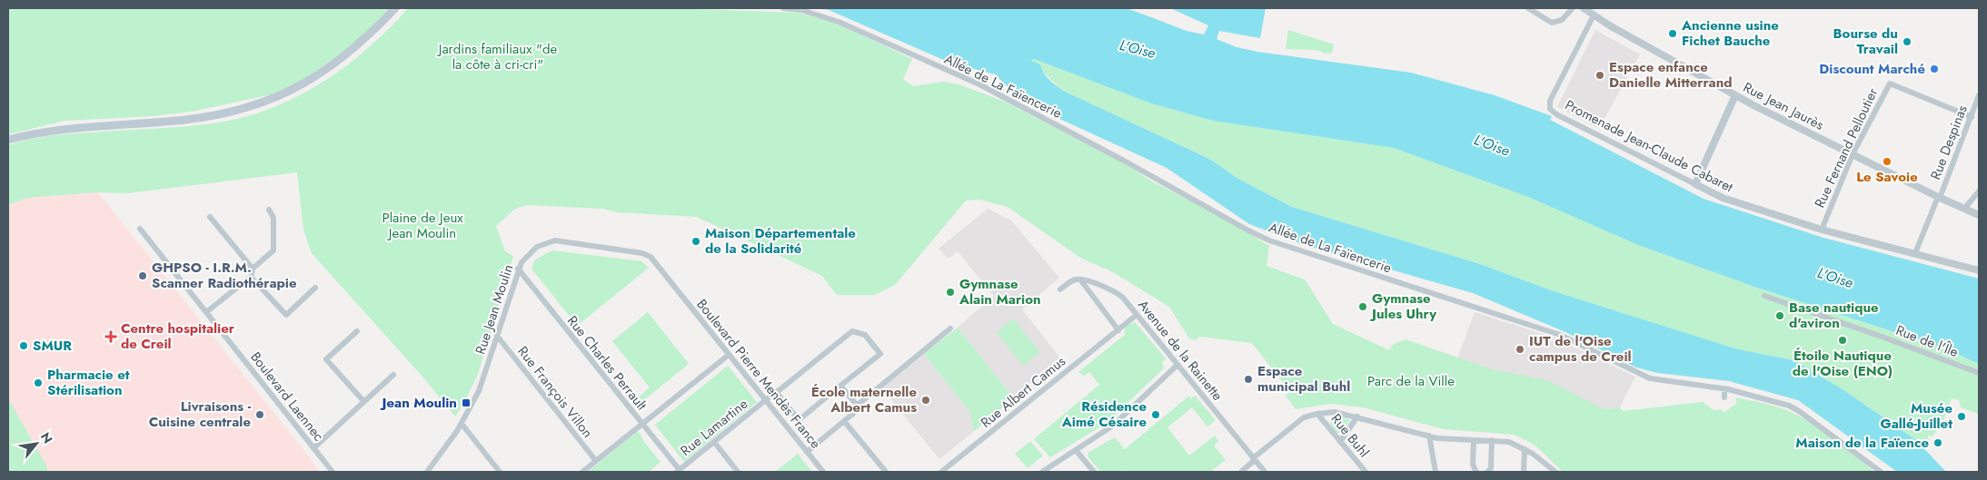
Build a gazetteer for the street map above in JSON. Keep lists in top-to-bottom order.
{
  "streets": {
    "street": [
      "Allée de La Faïencerie",
      "Rue Jean Jaurès",
      "Rue Despinas",
      "Promenade Jean-Claude Cabaret",
      "Rue Fernand Pelloutier",
      "Rue Jean Moulin",
      "Rue de l'Île",
      "Avenue de la Rainette",
      "Rue Charles Perrault",
      "Boulevard Pierre Mendès France",
      "Rue François Villon",
      "Rue Albert Camus",
      "Boulevard Laennec",
      "Rue Lamartine",
      "Rue Buhl"
    ]
  },
  "crossings": [
    ["Rue Jean Jaurès", "Rue Despinas"],
    ["Rue Jean Jaurès", "Promenade Jean-Claude Cabaret"],
    ["Rue Jean Jaurès", "Rue Fernand Pelloutier"],
    ["Rue Despinas", "Promenade Jean-Claude Cabaret"],
    ["Rue Despinas", "Rue Fernand Pelloutier"],
    ["Promenade Jean-Claude Cabaret", "Rue Fernand Pelloutier"],
    ["Rue Jean Moulin", "Rue Charles Perrault"],
    ["Rue Jean Moulin", "Boulevard Pierre Mendès France"],
    ["Rue Jean Moulin", "Rue François Villon"],
    ["Avenue de la Rainette", "Rue Albert Camus"],
    ["Rue Charles Perrault", "Rue Lamartine"],
    ["Boulevard Pierre Mendès France", "Rue Lamartine"]
  ],
  "water": ["L'Oise"],
  "parks": ["Jardins familiaux \"de la côte à cri-cri\"", "Plaine de Jeux Jean Moulin", "Parc de la Ville"],
  "places": {
    "other": [
      "Ancienne usine Fichet Bauche",
      "Bourse du Travail",
      "Discount Marché",
      "Espace enfance Danielle Mitterrand",
      "Le Savoie",
      "Maison Départementale de la Solidarité",
      "GHPSO - I.R.M. Scanner Radiothérapie",
      "Gymnase Alain Marion",
      "Gymnase Jules Uhry",
      "Base nautique d'aviron",
      "Étoile Nautique de l'Oise (ENO)",
      "SMUR",
      "IUT de l'Oise campus de Creil",
      "Espace municipal Buhl",
      "Pharmacie et Stérilisation",
      "École maternelle Albert Camus",
      "Livraisons - Cuisine centrale",
      "Résidence Aimé Césaire",
      "Musée Gallé-Juillet",
      "Maison de la Faïence"
    ],
    "health": ["Centre hospitalier de Creil"],
    "transit": ["Jean Moulin"]
  },
  "north": "top right"
}
